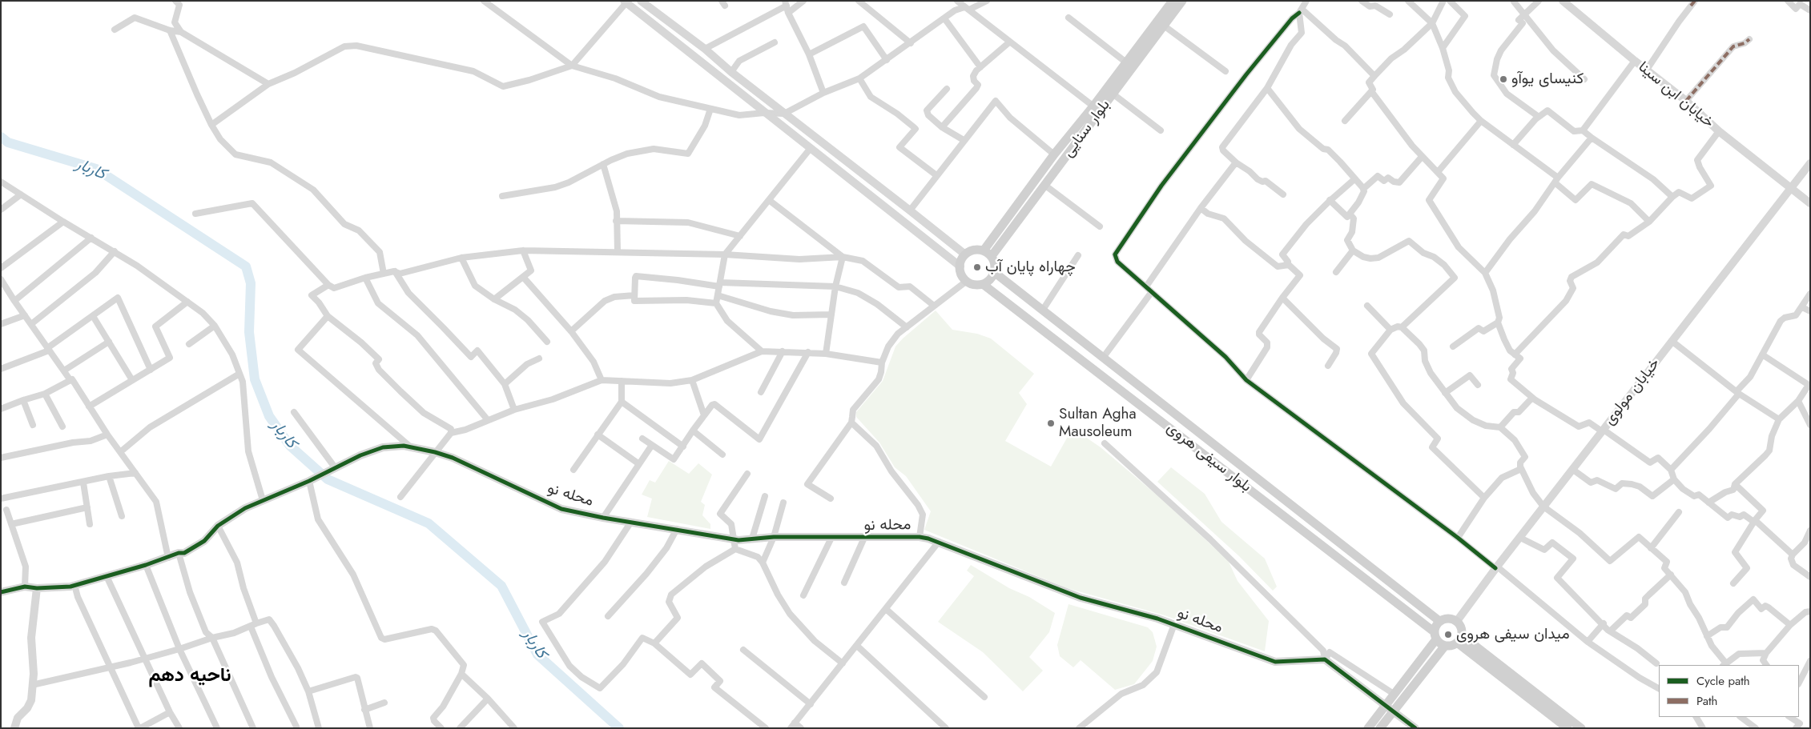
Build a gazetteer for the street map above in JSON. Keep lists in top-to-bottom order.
{
  "streets": {
    "main road": ["بلوار سنایی", "بلوار سیفی هروی"],
    "street": ["خیابان ابن سینا", "خیابان مولوی", "محله نو"]
  },
  "crossings": [
    ["خیابان ابن سینا", "خیابان مولوی"],
    ["بلوار سنایی", "بلوار سیفی هروی"],
    ["خیابان مولوی", "بلوار سیفی هروی"]
  ],
  "districts": ["ناحیه دهم"],
  "water": ["کاربار"],
  "places": [
    "کنیسای یوآو",
    "چهاراه پایان آب",
    "Sultan Agha Mausoleum",
    "میدان سیفی هروی"
  ],
  "legend": ["Cycle path", "Path"]
}
